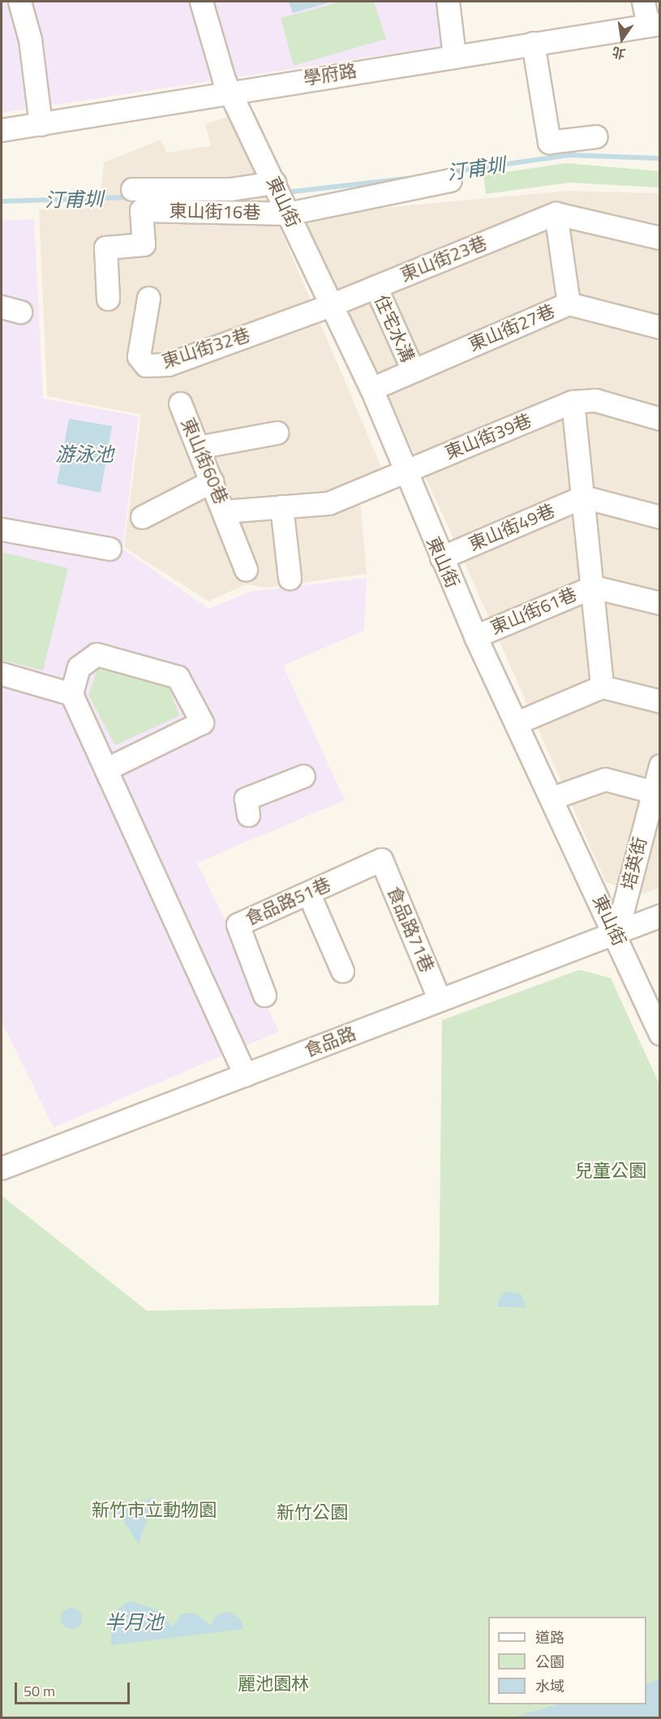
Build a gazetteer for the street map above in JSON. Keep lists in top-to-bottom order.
{
  "streets": {
    "street": [
      "學府路",
      "東山街",
      "東山街16巷",
      "東山街23巷",
      "東山街27巷",
      "住宅水溝",
      "東山街32巷",
      "東山街39巷",
      "東山街60巷",
      "東山街49巷",
      "東山街61巷",
      "培英街",
      "食品路51巷",
      "食品路71巷",
      "食品路"
    ]
  },
  "crossings": [
    ["學府路", "東山街"],
    ["東山街", "東山街16巷"],
    ["東山街", "東山街23巷"],
    ["東山街", "東山街27巷"],
    ["東山街", "東山街32巷"],
    ["東山街", "東山街39巷"],
    ["東山街", "東山街60巷"],
    ["東山街", "東山街49巷"],
    ["東山街", "東山街61巷"],
    ["東山街", "培英街"],
    ["東山街", "食品路"],
    ["東山街23巷", "東山街27巷"],
    ["東山街23巷", "住宅水溝"],
    ["東山街23巷", "東山街32巷"],
    ["東山街27巷", "住宅水溝"],
    ["東山街39巷", "東山街60巷"],
    ["培英街", "食品路"],
    ["食品路51巷", "食品路71巷"],
    ["食品路71巷", "食品路"]
  ],
  "water": ["汀甫圳", "游泳池", "半月池"],
  "parks": [
    "兒童公園",
    "新竹市立動物園",
    "新竹公園",
    "麗池園林"
  ],
  "legend": ["道路", "公園", "水域"],
  "scale_bar": "50 m",
  "north": "bottom"
}
